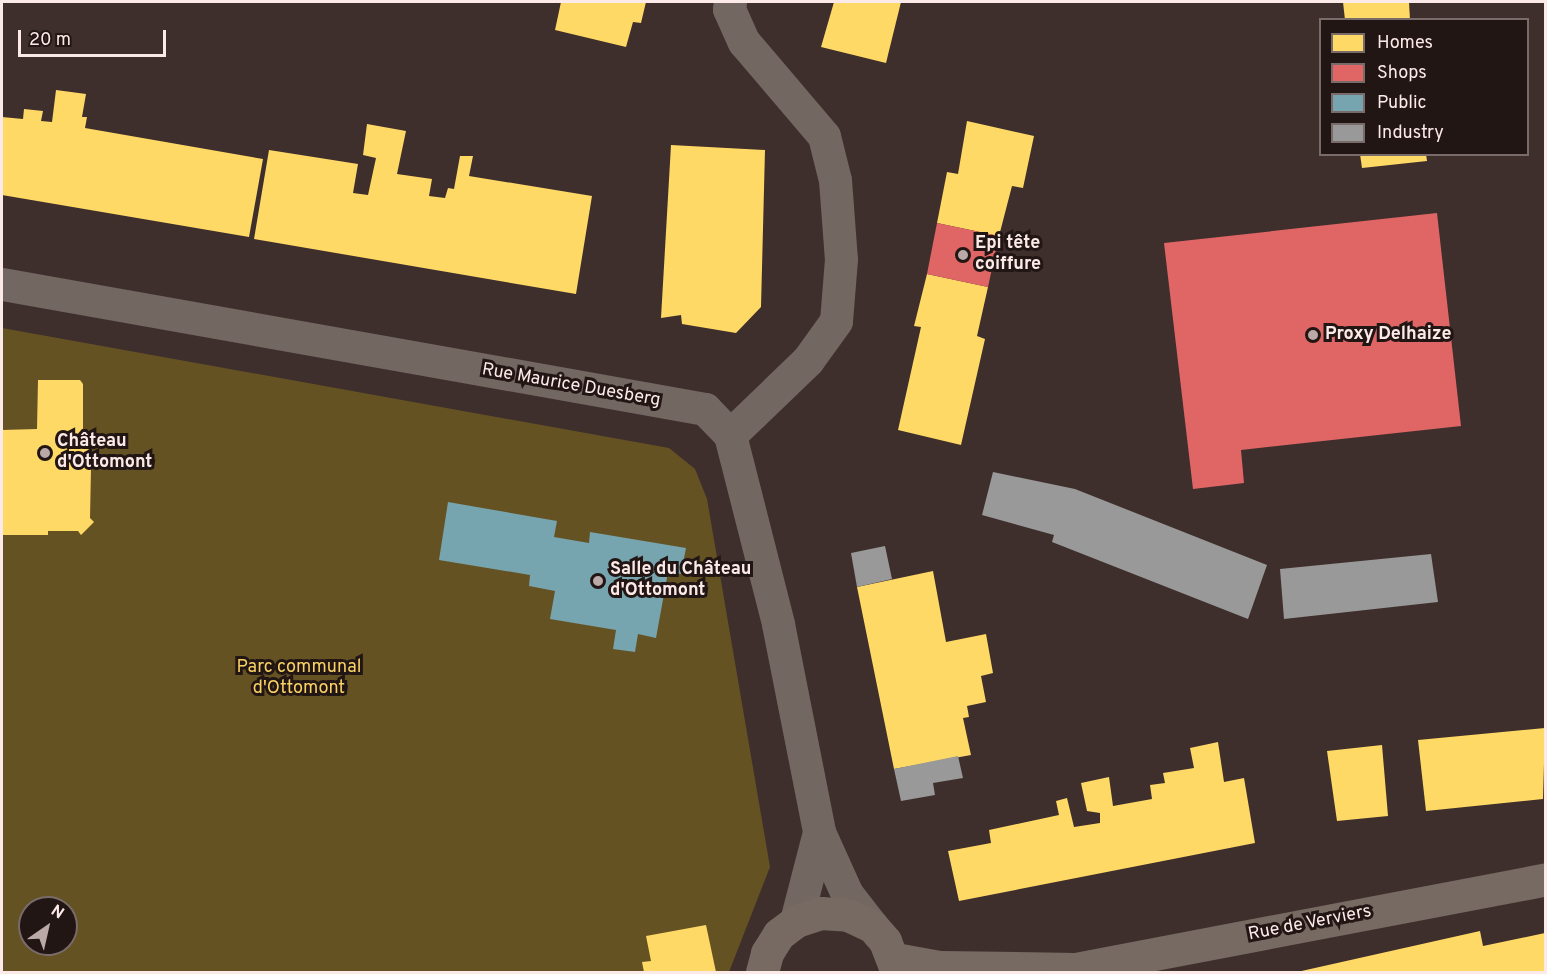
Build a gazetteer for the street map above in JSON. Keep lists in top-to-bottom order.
{
  "streets": {
    "street": ["Rue Maurice Duesberg", "Rue de Verviers"]
  },
  "parks": ["Parc communal d'Ottomont"],
  "places": [
    "Epi tête coiffure",
    "Proxy Delhaize",
    "Château d'Ottomont",
    "Salle du Château d'Ottomont"
  ],
  "legend": [
    "Homes",
    "Shops",
    "Public",
    "Industry"
  ],
  "scale_bar": "20 m",
  "north": "top right"
}
